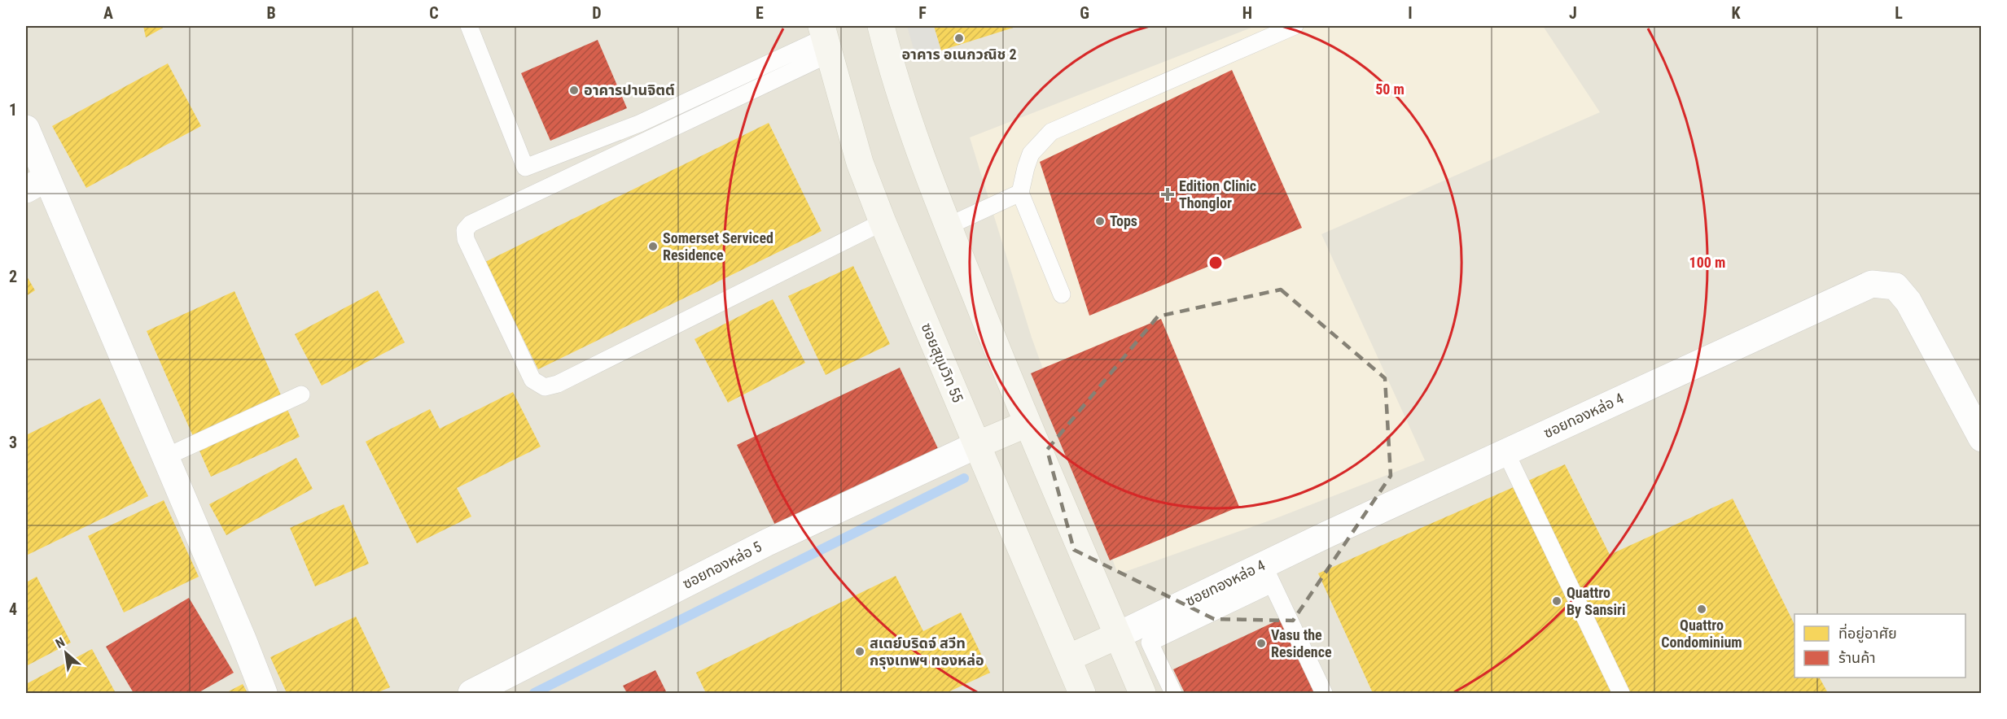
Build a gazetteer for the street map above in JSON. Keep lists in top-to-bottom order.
{
  "streets": {
    "main road": ["ซอยสุขุมวิท 55"],
    "street": ["ซอยทองหล่อ 4", "ซอยทองหล่อ 5"]
  },
  "crossings": [
    ["ซอยสุขุมวิท 55", "ซอยทองหล่อ 5"]
  ],
  "places": {
    "other": [
      "อาคาร อเนกวณิช 2",
      "อาคารปานจิตต์",
      "Tops",
      "Somerset Serviced Residence",
      "Quattro By Sansiri",
      "Quattro Condominium",
      "Vasu the Residence",
      "สเตย์บริดจ์ สวีท กรุงเทพฯ ทองหล่อ"
    ],
    "health": ["Edition Clinic Thonglor"]
  },
  "legend": ["ที่อยู่อาศัย", "ร้านค้า"],
  "north": "top left",
  "grid": {
    "columns": [
      "A",
      "B",
      "C",
      "D",
      "E",
      "F",
      "G",
      "H",
      "I",
      "J",
      "K",
      "L"
    ],
    "rows": [
      "1",
      "2",
      "3",
      "4"
    ]
  },
  "rings": ["50 m", "100 m"]
}
